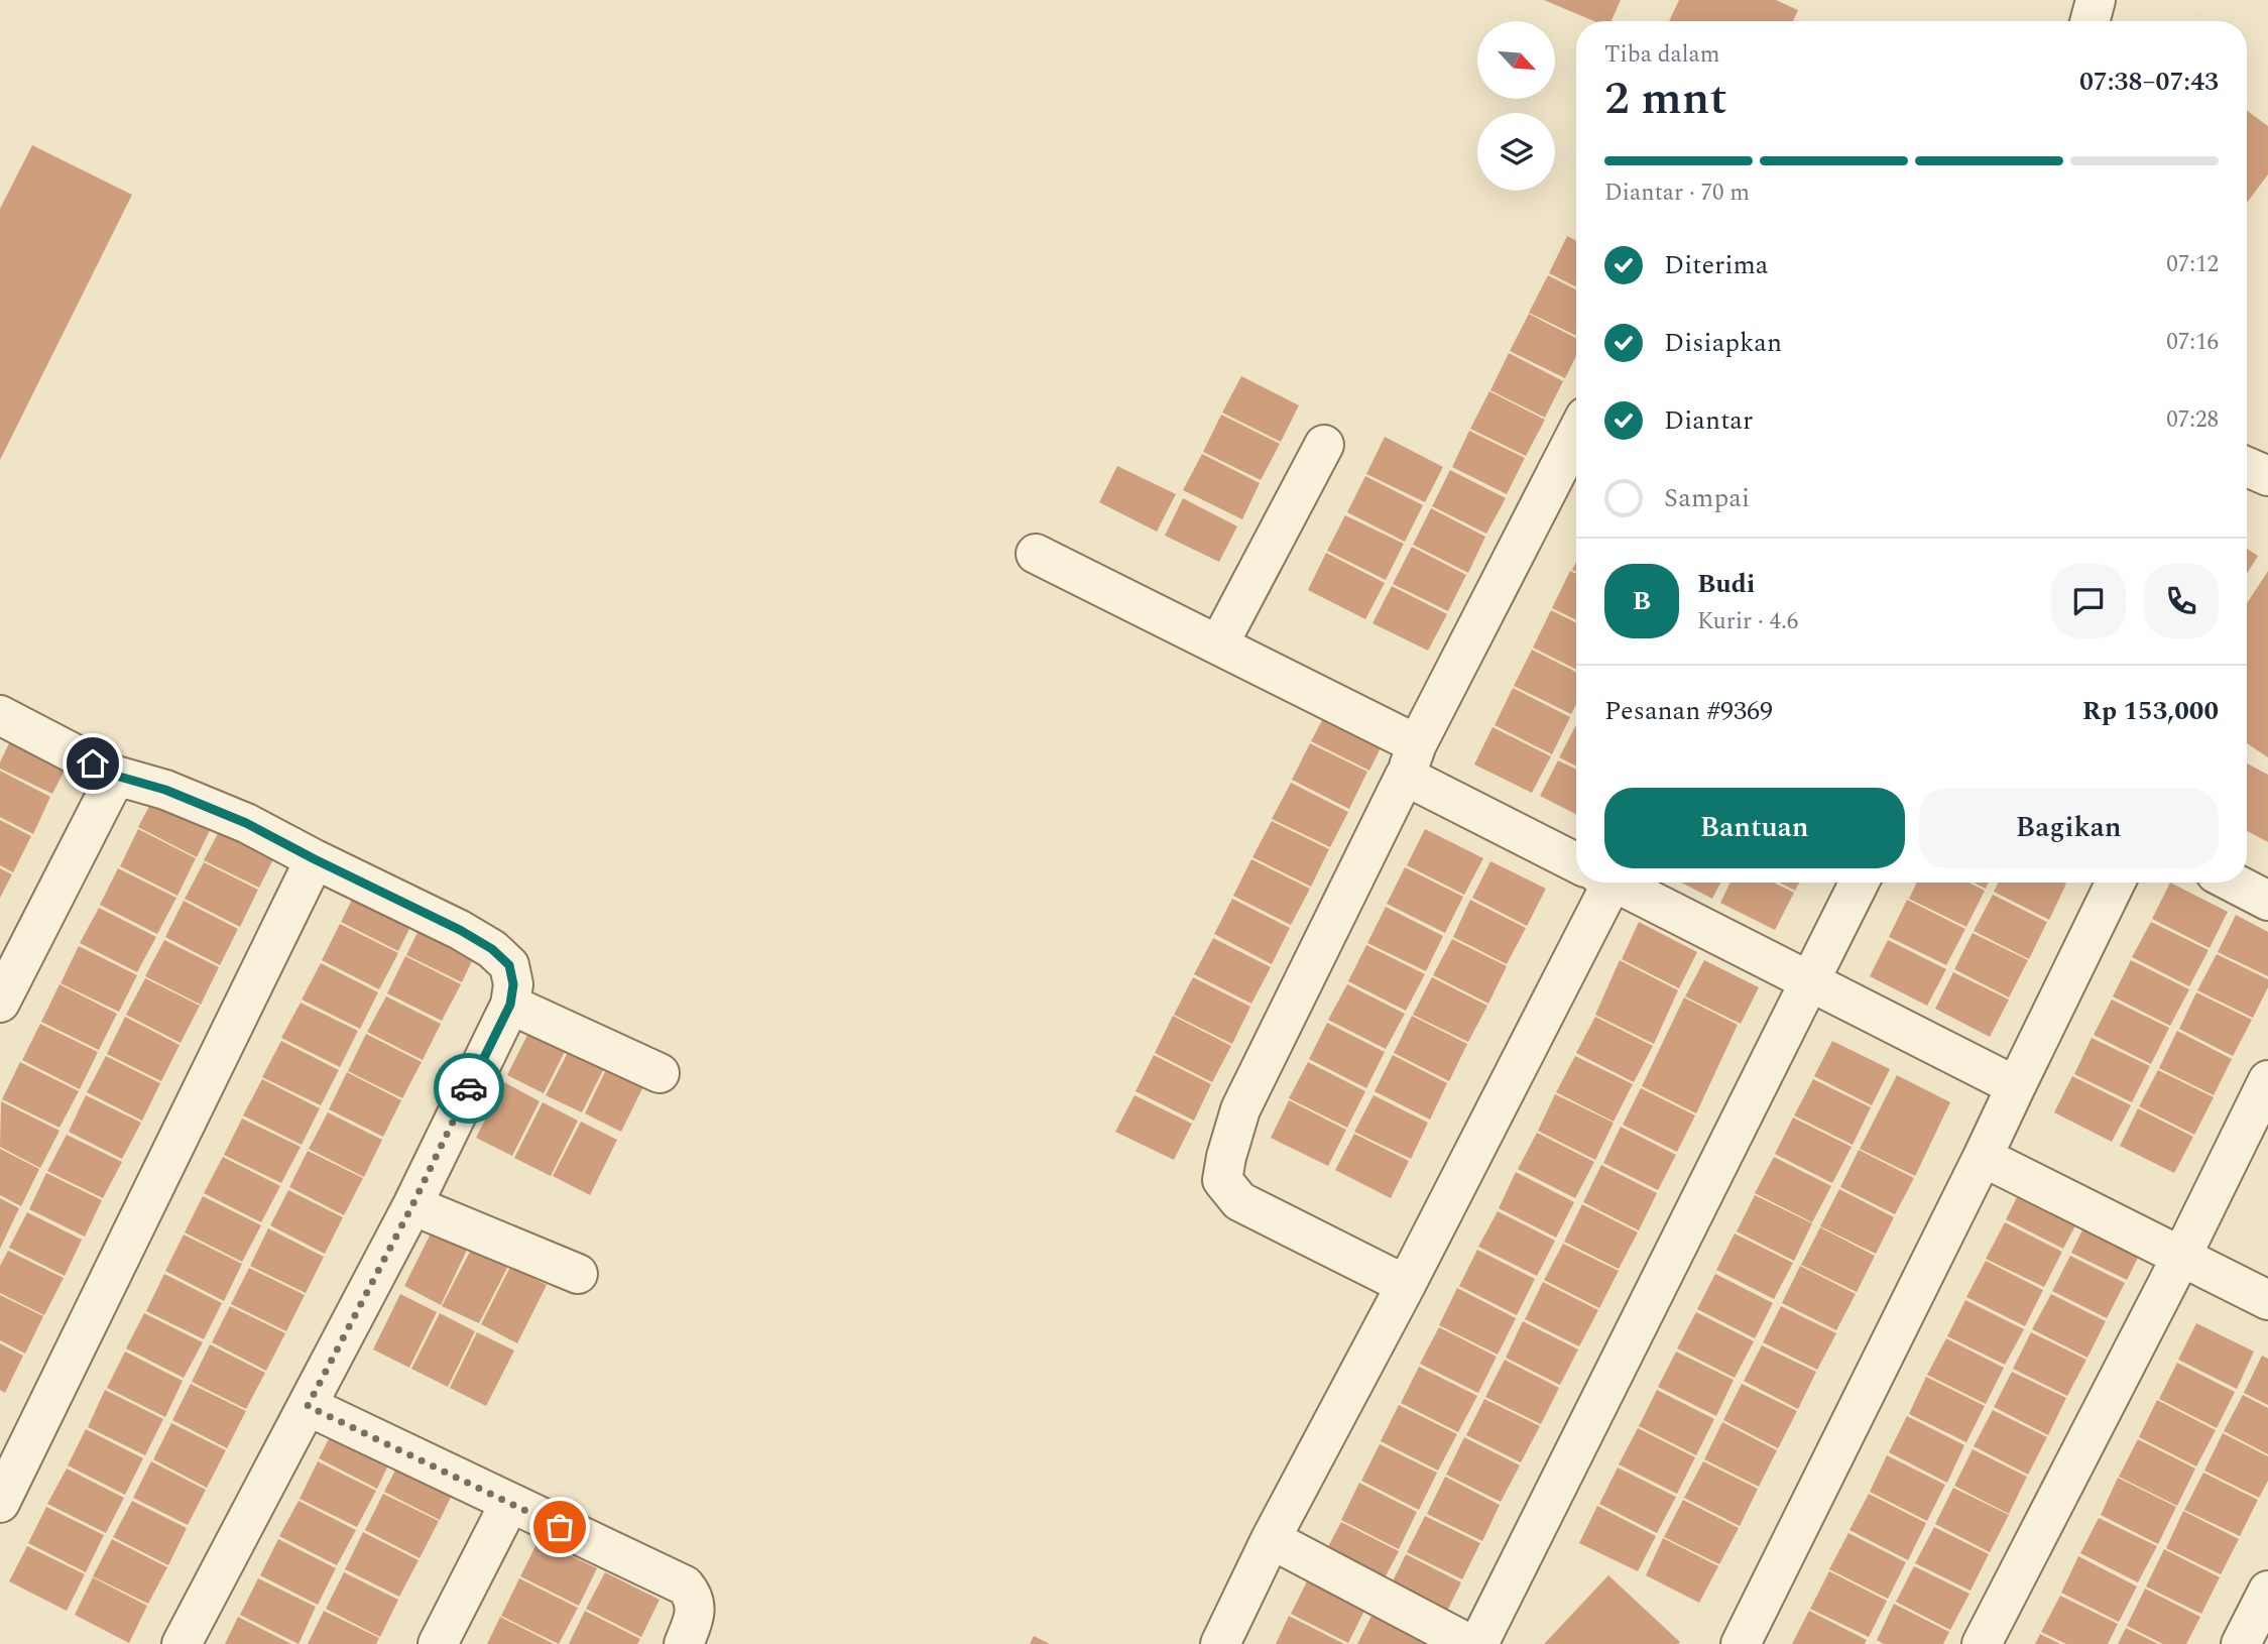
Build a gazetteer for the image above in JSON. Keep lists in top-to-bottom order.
{
  "north": "bottom right",
  "page": {
    "heading": ["2 mnt", "Tiba dalam", "07:38–07:43"],
    "panel": [
      "Budi",
      "Kurir · 4.6",
      "Pesanan #9369",
      "Rp 153,000"
    ],
    "bar": "Diantar · 70 m",
    "list": [
      ["Diterima", "07:12"],
      ["Disiapkan", "07:16"],
      ["Diantar", "07:28"],
      "Sampai"
    ],
    "round": "B",
    "buttons": ["Bantuan", "Bagikan"]
  }
}
